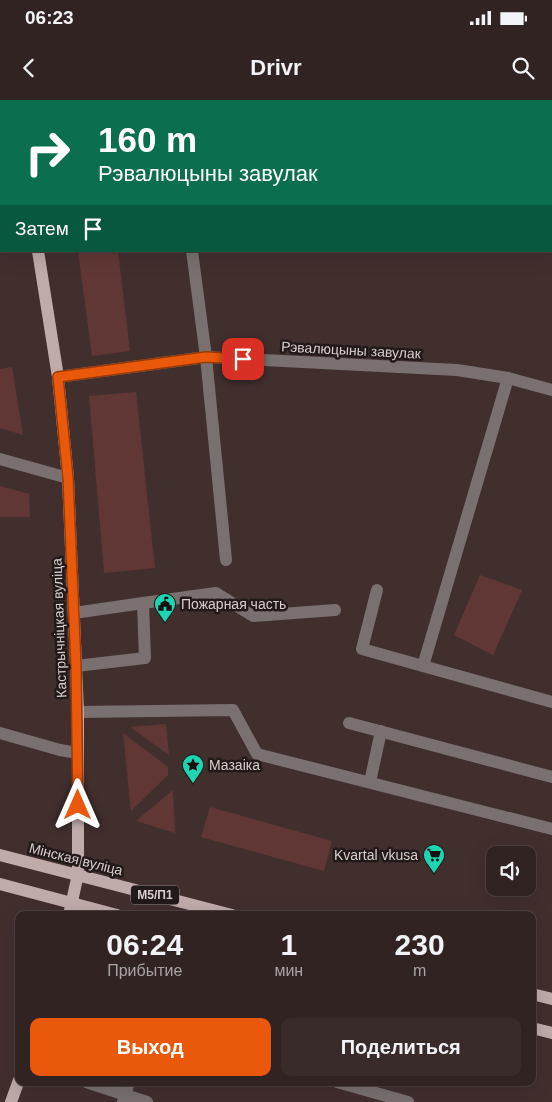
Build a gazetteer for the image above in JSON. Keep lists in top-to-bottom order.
{
  "streets": {
    "main road": ["Кастрычніцкая вуліца", "Мінская вуліца", "М5/П1"],
    "street": ["Рэвалюцыны завулак"]
  },
  "crossings": [
    ["Рэвалюцыны завулак", "Кастрычніцкая вуліца"],
    ["Кастрычніцкая вуліца", "Мінская вуліца"],
    ["Кастрычніцкая вуліца", "М5/П1"]
  ],
  "places": {
    "public building": ["Пожарная часть"],
    "place": ["Мазаіка"],
    "supermarket": ["Kvartal vkusa"]
  },
  "page": {
    "status": "06:23",
    "header": "Drivr",
    "turn": ["160 m", "Рэвалюцыны завулак"],
    "then": "Затем",
    "eta": [
      "06:24",
      "Прибытие",
      "1",
      "мин",
      "230",
      "m"
    ],
    "buttons": ["Выход", "Поделиться"]
  }
}
